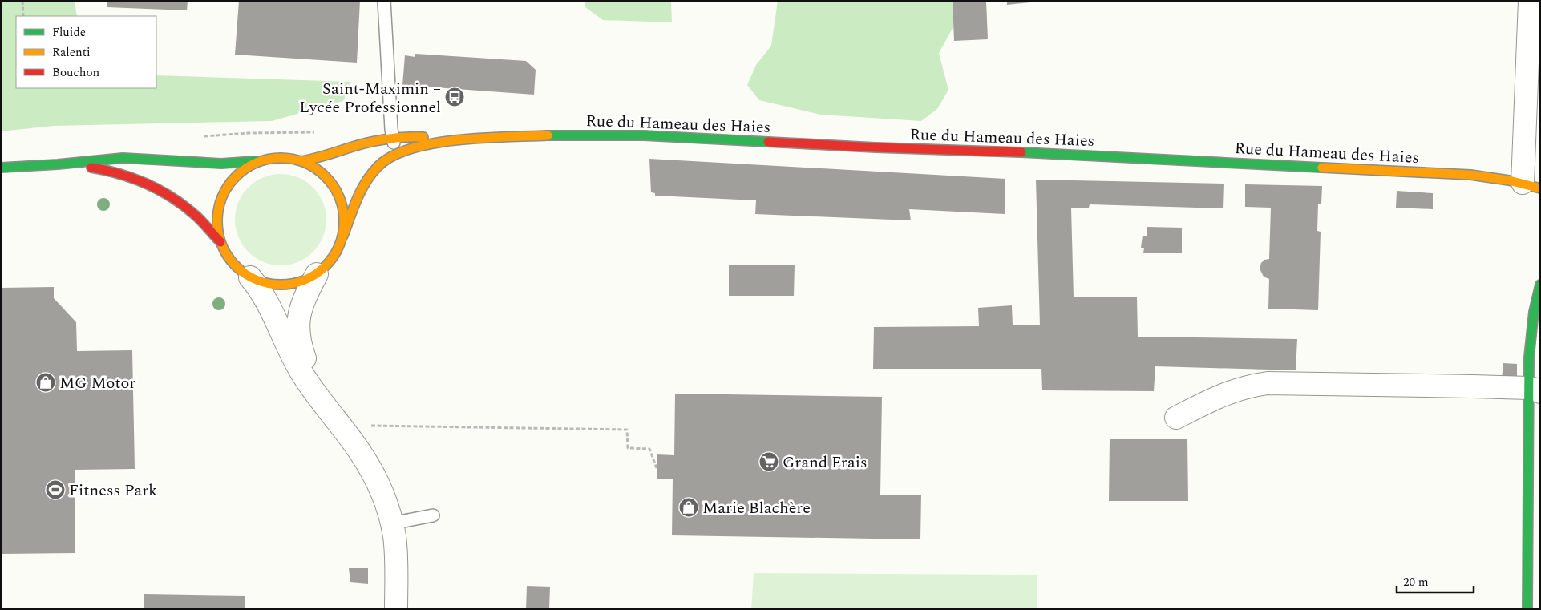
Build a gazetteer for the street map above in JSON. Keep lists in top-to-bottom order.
{
  "streets": {
    "street": ["Rue du Hameau des Haies"]
  },
  "places": {
    "bus stop": ["Saint-Maximin – Lycée Professionnel"],
    "shop": ["MG Motor", "Marie Blachère"],
    "supermarket": ["Grand Frais"],
    "sports": ["Fitness Park"]
  },
  "legend": ["Fluide", "Ralenti", "Bouchon"],
  "scale_bar": "20 m"
}
